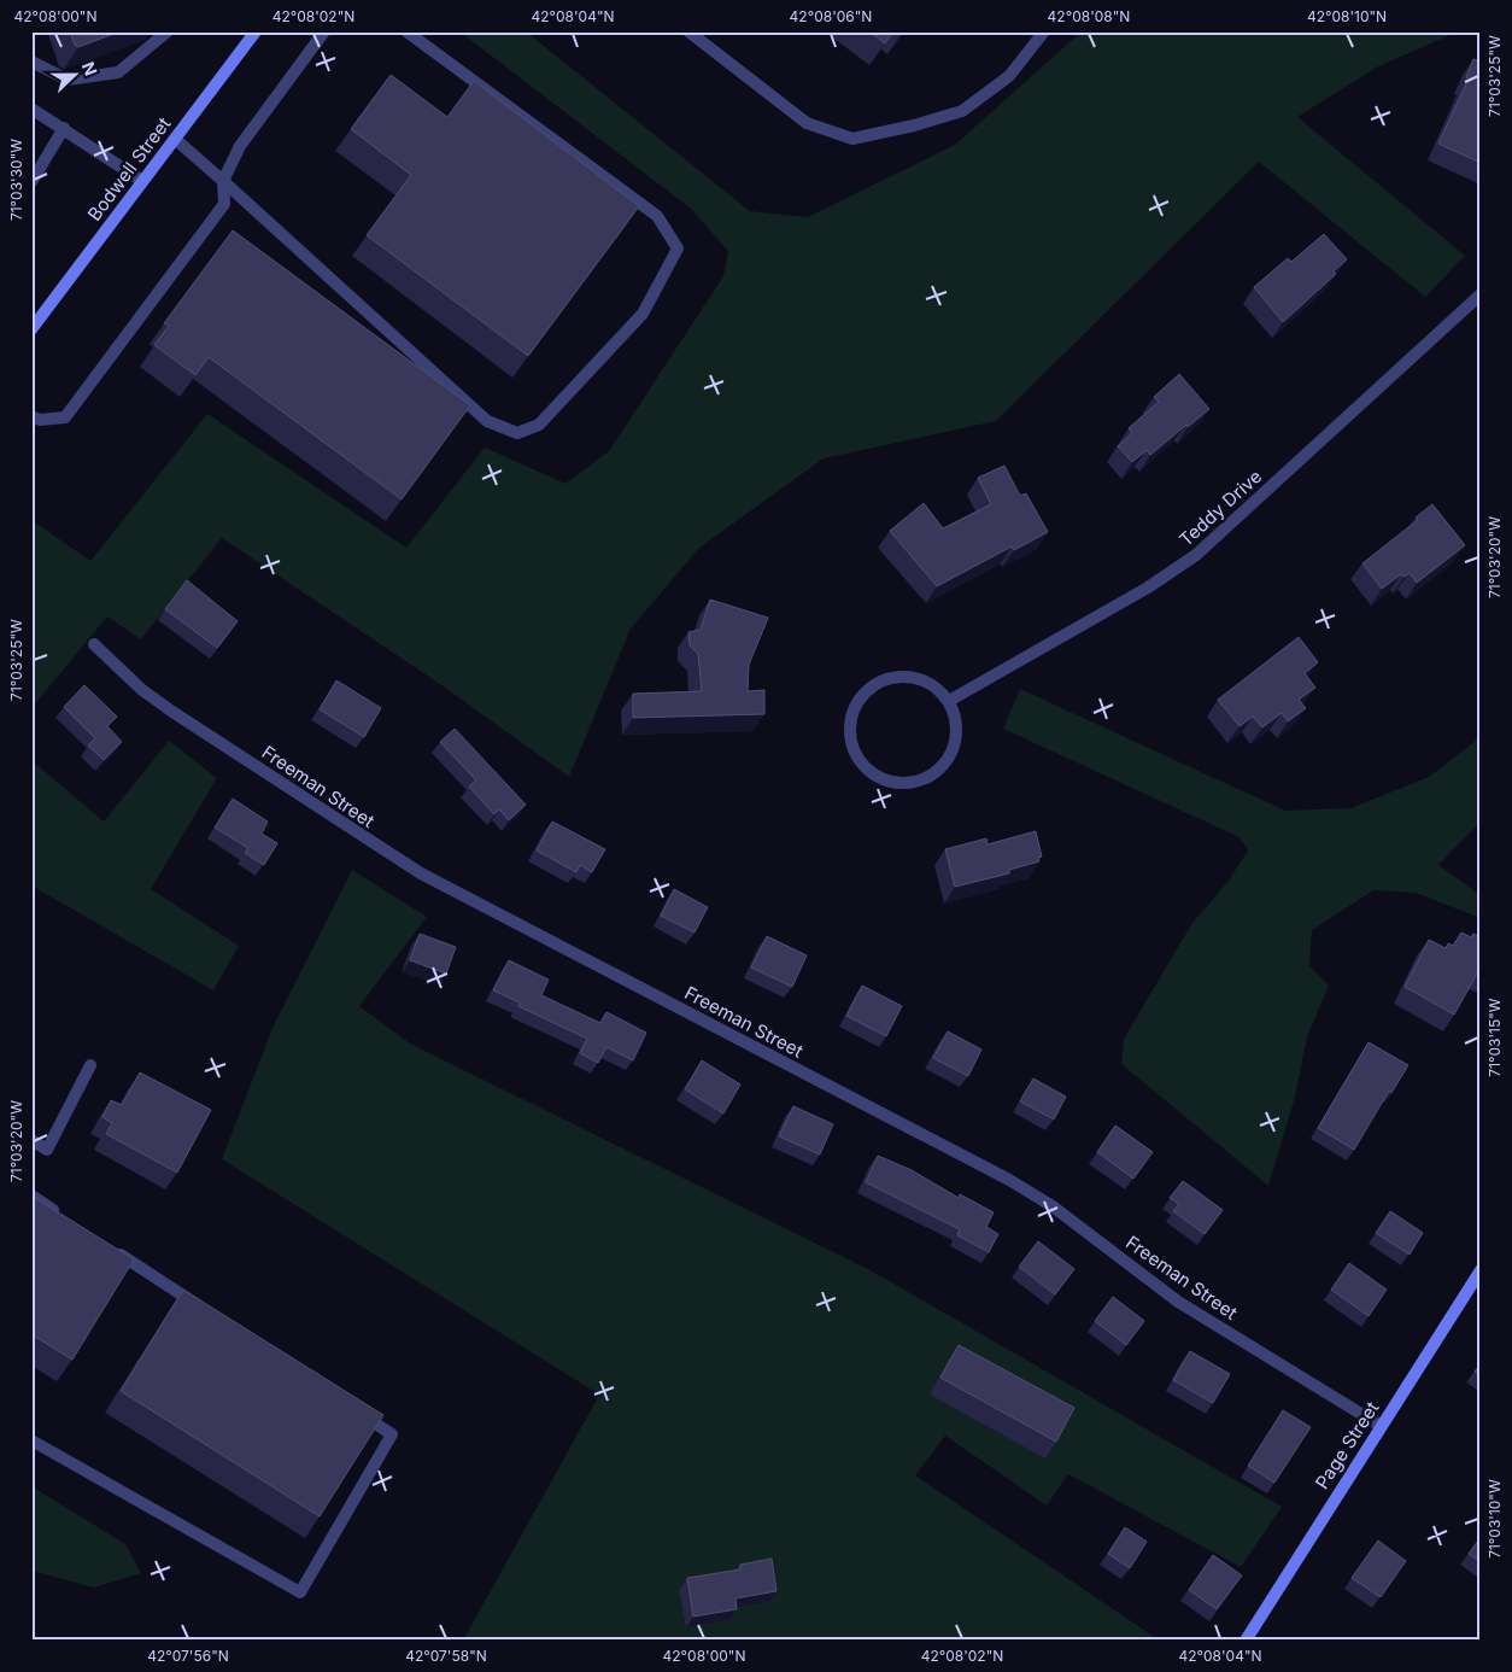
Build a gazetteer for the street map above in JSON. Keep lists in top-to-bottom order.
{
  "streets": {
    "main road": ["Bodwell Street", "Page Street"],
    "street": ["Teddy Drive", "Freeman Street"]
  },
  "crossings": [
    ["Freeman Street", "Page Street"]
  ],
  "north": "right",
  "coordinates": [
    "42°08'00\"N",
    "42°08'02\"N",
    "42°08'04\"N",
    "42°08'06\"N",
    "42°08'08\"N",
    "42°08'10\"N",
    "71°03'25\"W",
    "71°03'30\"W",
    "71°03'20\"W",
    "71°03'15\"W",
    "71°03'10\"W",
    "42°07'56\"N",
    "42°07'58\"N"
  ]
}
